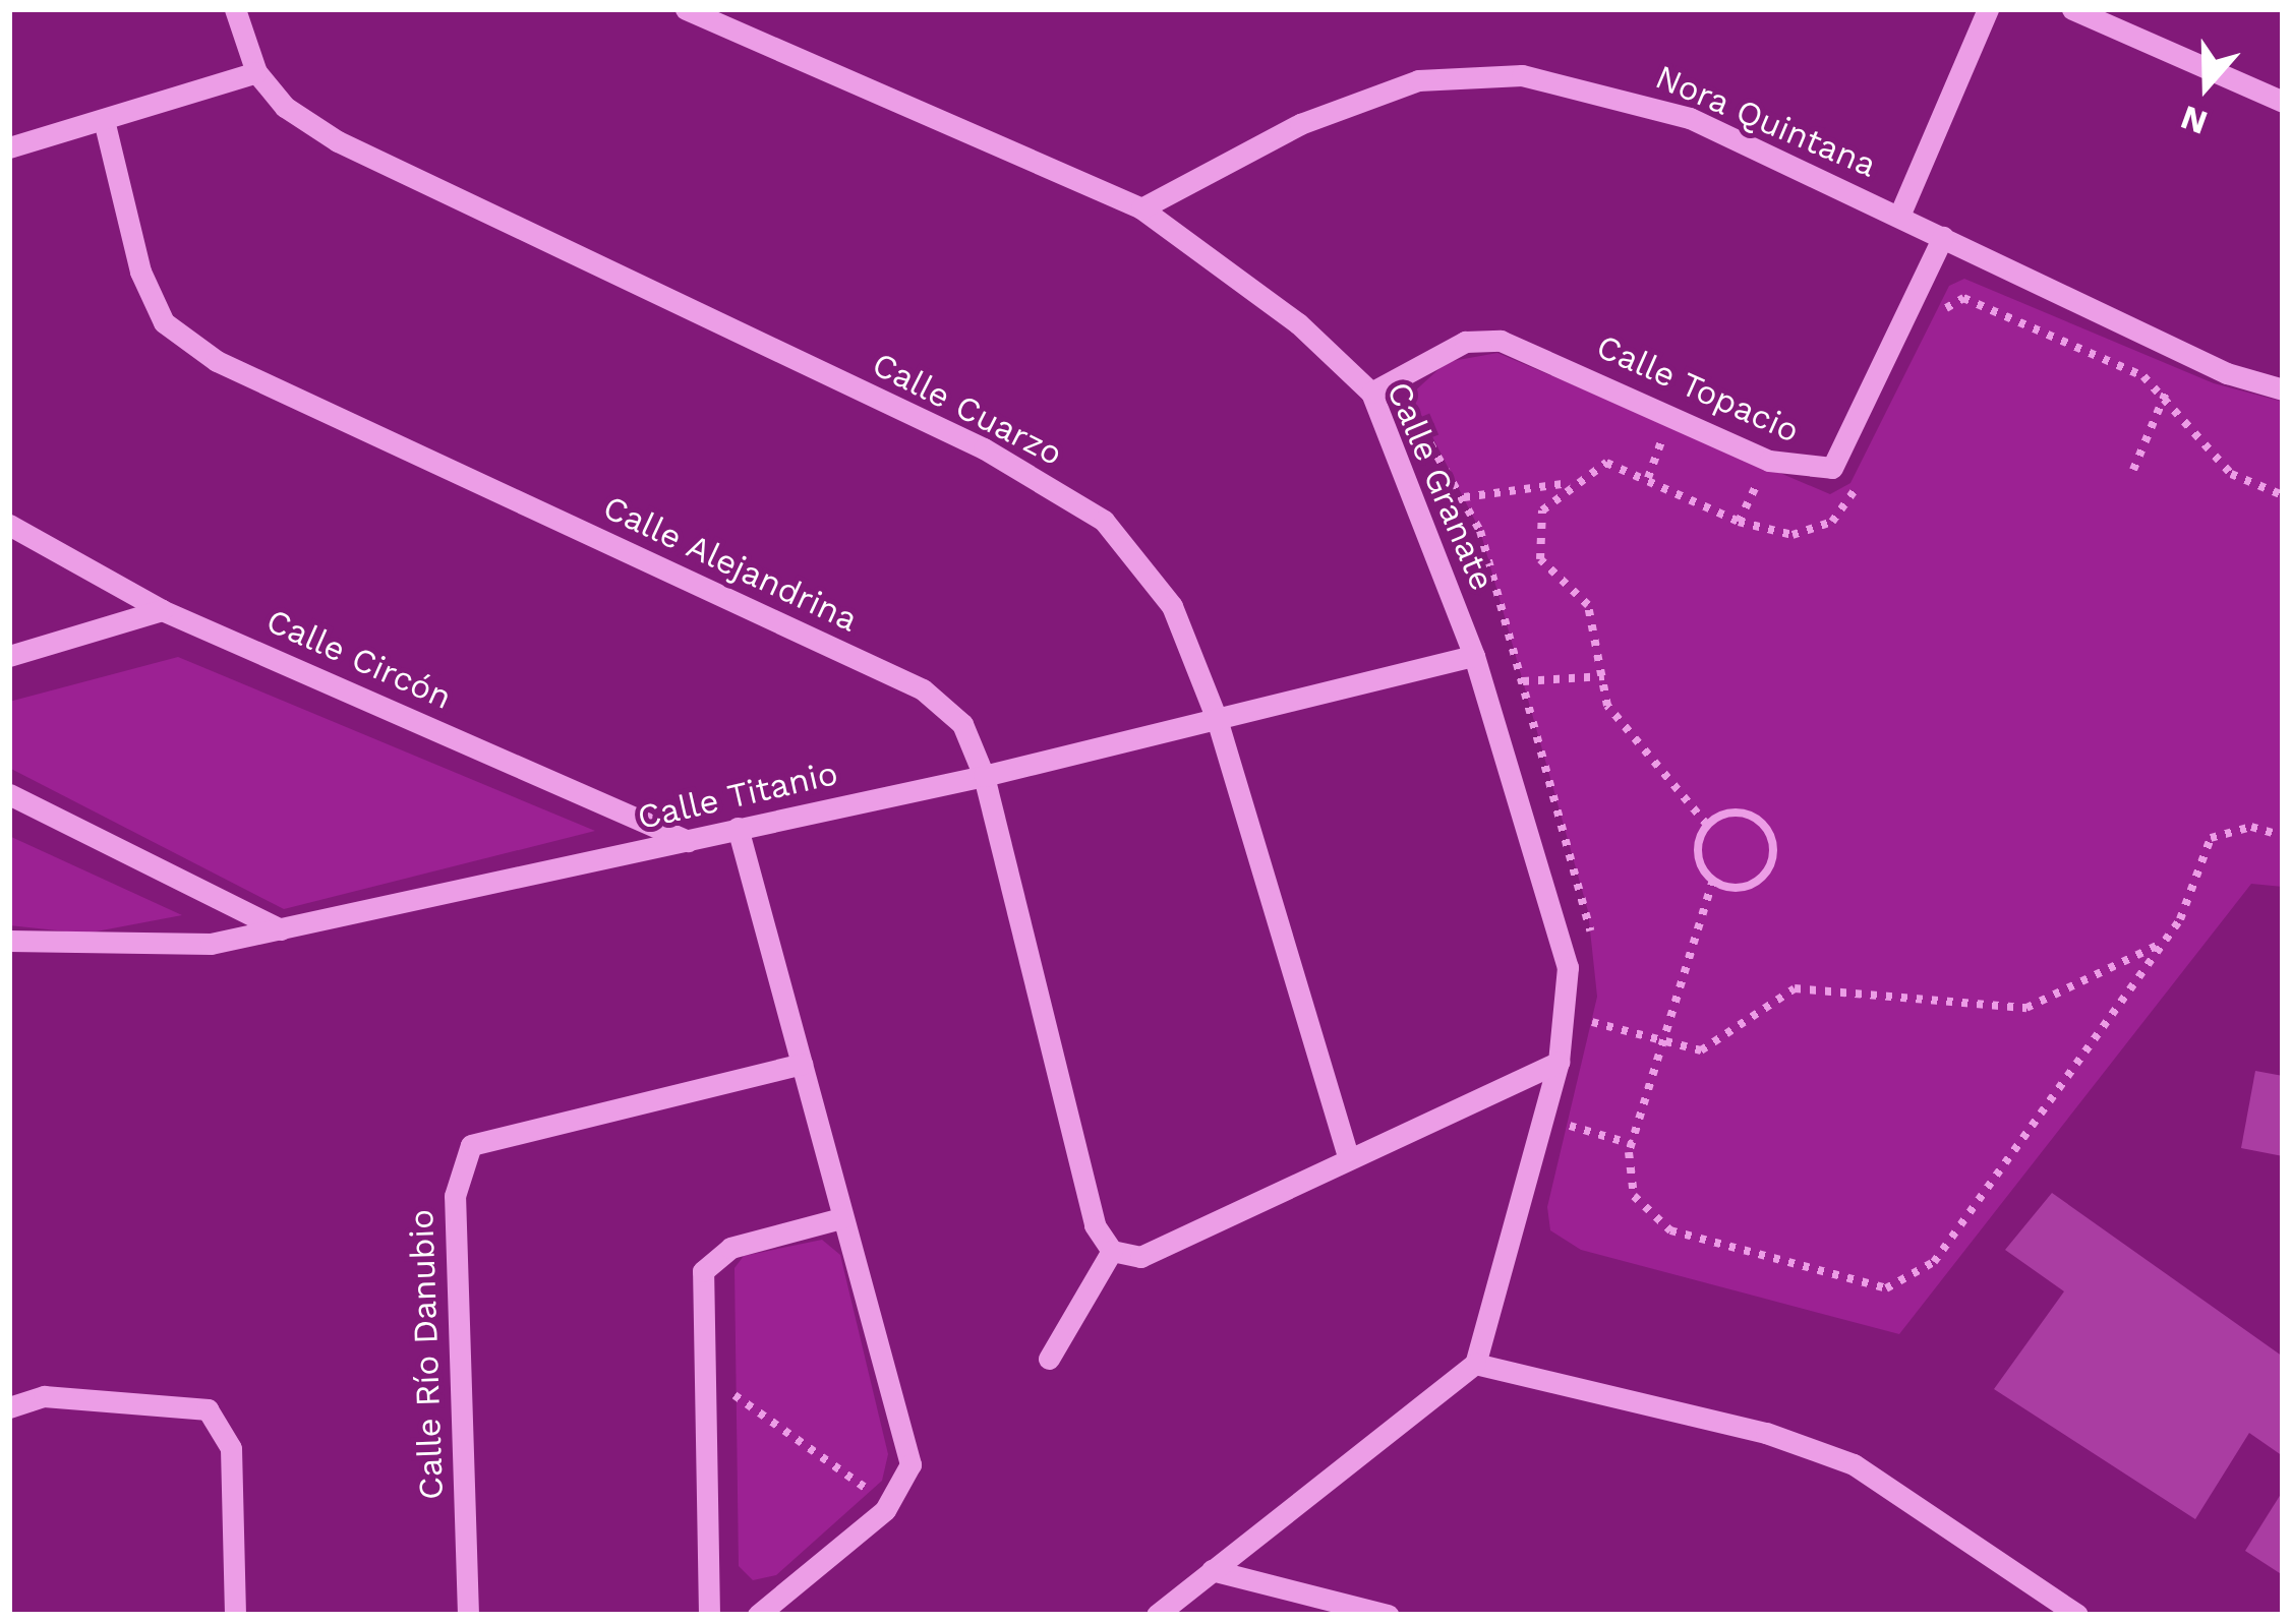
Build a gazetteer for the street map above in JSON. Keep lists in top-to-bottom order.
{
  "streets": {
    "street": [
      "Nora Quintana",
      "Calle Topacio",
      "Calle Cuarzo",
      "Calle Granate",
      "Calle Alejandrina",
      "Calle Circón",
      "Calle Titanio",
      "Calle Río Danubio"
    ]
  },
  "crossings": [
    ["Nora Quintana", "Calle Topacio"],
    ["Nora Quintana", "Calle Granate"],
    ["Calle Topacio", "Calle Granate"],
    ["Calle Cuarzo", "Calle Titanio"],
    ["Calle Granate", "Calle Titanio"],
    ["Calle Alejandrina", "Calle Titanio"],
    ["Calle Circón", "Calle Titanio"]
  ],
  "north": "bottom"
}
